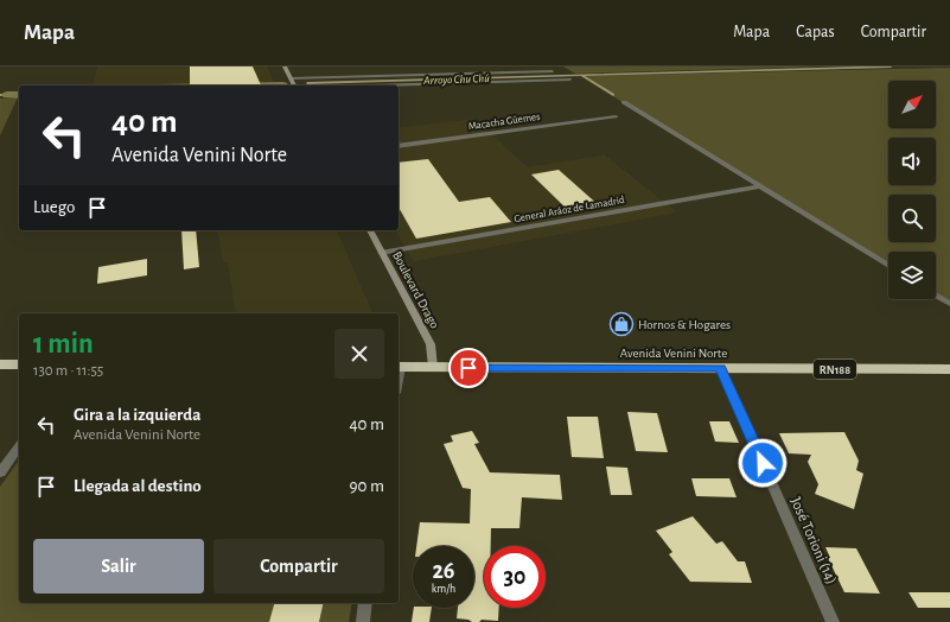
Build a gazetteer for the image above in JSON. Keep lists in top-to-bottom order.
{
  "streets": {
    "highway": ["Avenida Venini Norte", "RN188"],
    "main road": ["Boulevard Drago"],
    "street": ["Macacha Güemes", "General Aráoz de Lamadrid", "José Torioni (14)"]
  },
  "crossings": [
    ["General Aráoz de Lamadrid", "Boulevard Drago"],
    ["Boulevard Drago", "Avenida Venini Norte"],
    ["Avenida Venini Norte", "José Torioni (14)"]
  ],
  "water": ["Arroyo Chu Chú"],
  "places": {
    "shop": ["Hornos & Hogares"]
  },
  "north": "top right",
  "page": {
    "header": "Mapa",
    "nav": ["Mapa", "Capas", "Compartir"],
    "turn": ["40 m", "Avenida Venini Norte"],
    "then": "Luego",
    "heading": ["1 min", "130 m · 11:55"],
    "list": [
      {
        "name": "Gira a la izquierda",
        "note": "Avenida Venini Norte",
        "value": "40 m"
      },
      {
        "name": "Llegada al destino",
        "value": "90 m"
      }
    ],
    "buttons": ["Salir", "Compartir"],
    "speed": "26 km/h",
    "limit": "30"
  }
}
